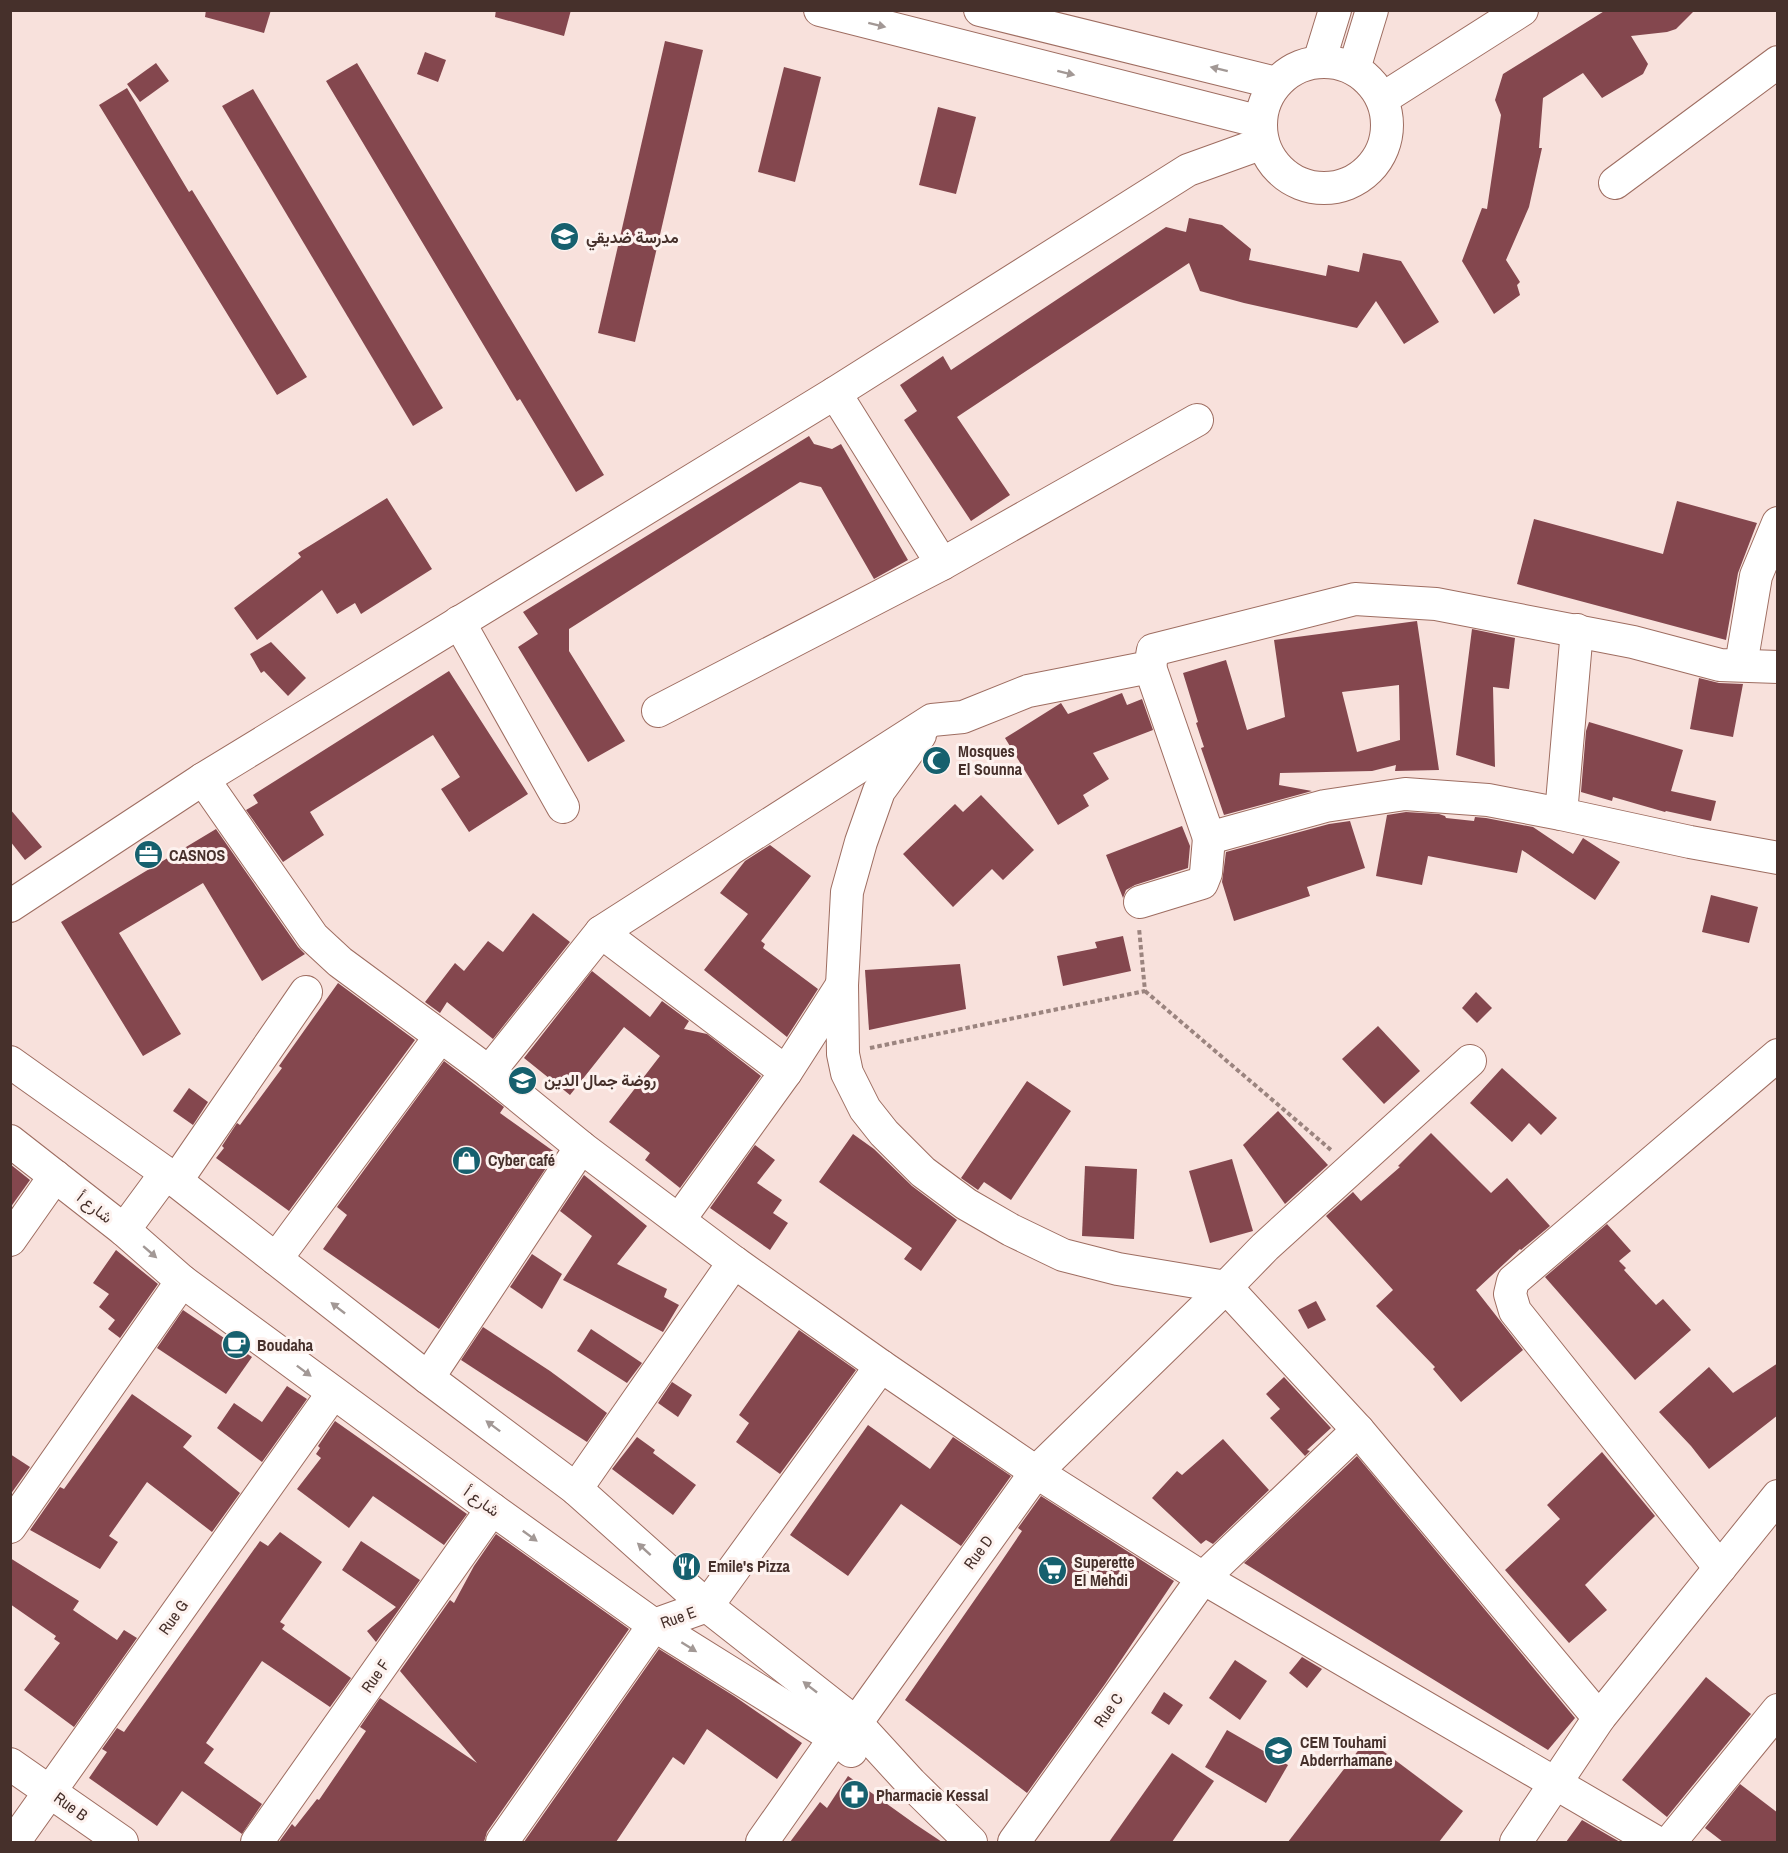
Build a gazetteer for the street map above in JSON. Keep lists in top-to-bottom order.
{
  "streets": {
    "street": [
      "شارع أ",
      "Rue D",
      "Rue G",
      "Rue E",
      "Rue F",
      "Rue C",
      "Rue B"
    ]
  },
  "crossings": [
    ["شارع أ", "Rue D"],
    ["شارع أ", "Rue G"],
    ["شارع أ", "Rue E"],
    ["شارع أ", "Rue F"],
    ["Rue G", "Rue B"]
  ],
  "places": {
    "school or university": ["مدرسة ضديقي", "روضة جمال الدين", "CEM Touhami Abderrhamane"],
    "mosque": ["Mosques El Sounna"],
    "office": ["CASNOS"],
    "shop": ["Cyber café"],
    "cafe": ["Boudaha"],
    "restaurant": ["Emile's Pizza"],
    "supermarket": ["Superette El Mehdi"],
    "pharmacy": ["Pharmacie Kessal"]
  }
}
